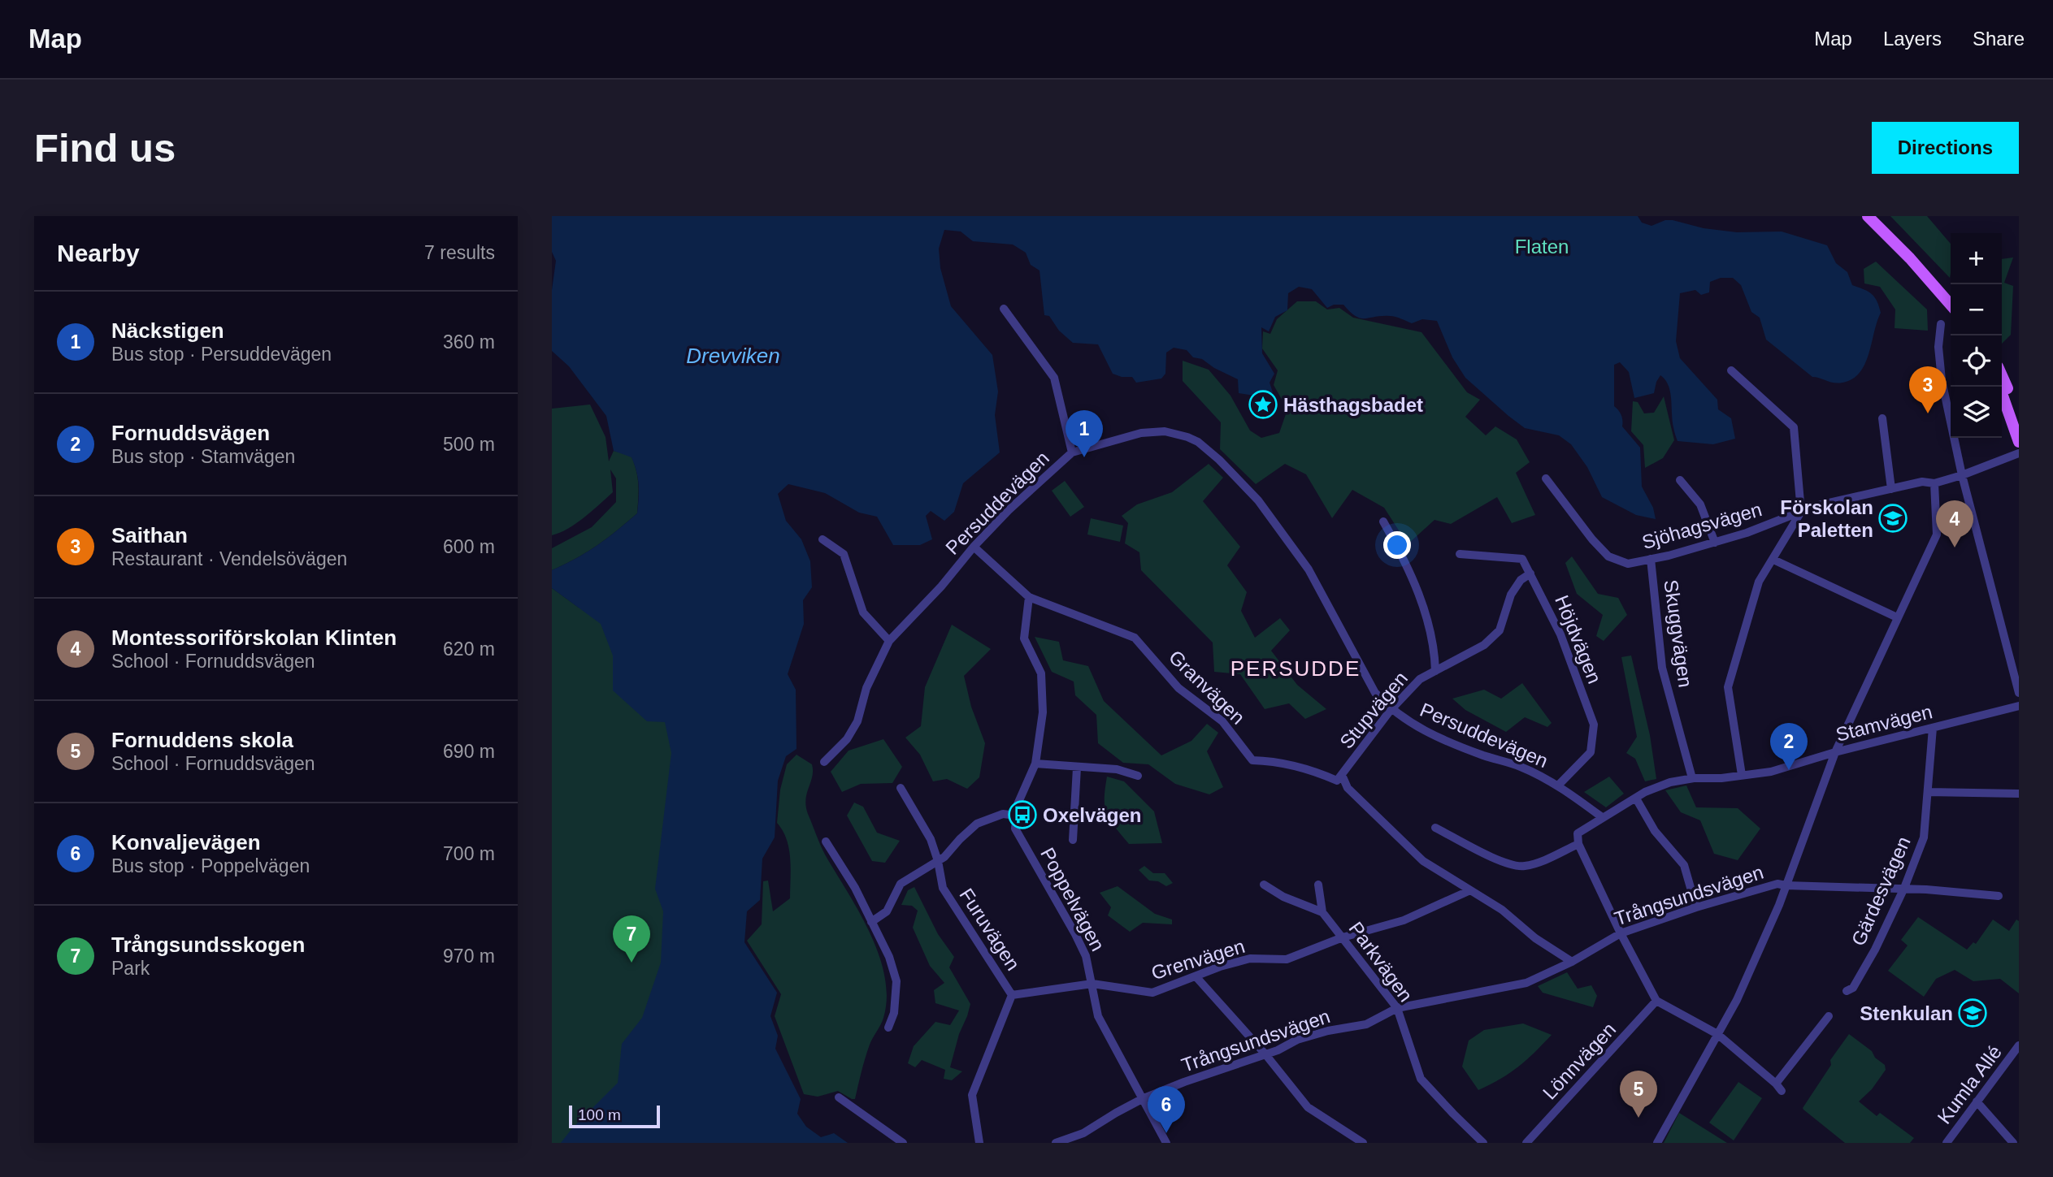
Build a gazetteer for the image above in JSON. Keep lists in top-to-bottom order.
{
  "streets": {
    "street": [
      "Persuddevägen",
      "Sjöhagsvägen",
      "Skuggvägen",
      "Höjdvägen",
      "Granvägen",
      "Stupvägen",
      "Stamvägen",
      "Gärdesvägen",
      "Trångsundsvägen",
      "Poppelvägen",
      "Furuvägen",
      "Grenvägen",
      "Parkvägen",
      "Lönnvägen",
      "Kumla Allé"
    ]
  },
  "crossings": [
    ["Persuddevägen", "Höjdvägen"],
    ["Persuddevägen", "Granvägen"],
    ["Persuddevägen", "Stupvägen"],
    ["Persuddevägen", "Stamvägen"],
    ["Sjöhagsvägen", "Skuggvägen"],
    ["Skuggvägen", "Stamvägen"],
    ["Höjdvägen", "Stupvägen"],
    ["Granvägen", "Stupvägen"],
    ["Granvägen", "Poppelvägen"],
    ["Stamvägen", "Gärdesvägen"],
    ["Gärdesvägen", "Trångsundsvägen"],
    ["Trångsundsvägen", "Poppelvägen"],
    ["Trångsundsvägen", "Parkvägen"],
    ["Poppelvägen", "Grenvägen"],
    ["Furuvägen", "Grenvägen"],
    ["Grenvägen", "Parkvägen"]
  ],
  "districts": ["PERSUDDE"],
  "water": ["Drevviken"],
  "parks": ["Flaten"],
  "places": {
    "place": ["Hästhagsbadet"],
    "school or university": ["Förskolan Paletten", "Stenkulan"],
    "bus stop": ["Oxelvägen"]
  },
  "scale_bar": "100 m",
  "page": {
    "header": "Map",
    "nav": ["Map", "Layers", "Share"],
    "buttons": "Directions",
    "title": "Find us",
    "heading": ["Nearby", "7 results"],
    "map_buttons": ["+", "−"],
    "list": [
      {
        "mark": "1",
        "name": "Näckstigen",
        "note": "Bus stop · Persuddevägen",
        "value": "360 m"
      },
      {
        "mark": "2",
        "name": "Fornuddsvägen",
        "note": "Bus stop · Stamvägen",
        "value": "500 m"
      },
      {
        "mark": "3",
        "name": "Saithan",
        "note": "Restaurant · Vendelsövägen",
        "value": "600 m"
      },
      {
        "mark": "4",
        "name": "Montessoriförskolan Klinten",
        "note": "School · Fornuddsvägen",
        "value": "620 m"
      },
      {
        "mark": "5",
        "name": "Fornuddens skola",
        "note": "School · Fornuddsvägen",
        "value": "690 m"
      },
      {
        "mark": "6",
        "name": "Konvaljevägen",
        "note": "Bus stop · Poppelvägen",
        "value": "700 m"
      },
      {
        "mark": "7",
        "name": "Trångsundsskogen",
        "note": "Park",
        "value": "970 m"
      }
    ],
    "pins": [
      "3",
      "1",
      "4",
      "2",
      "7",
      "5",
      "6"
    ],
    "scale": "100 m"
  }
}
